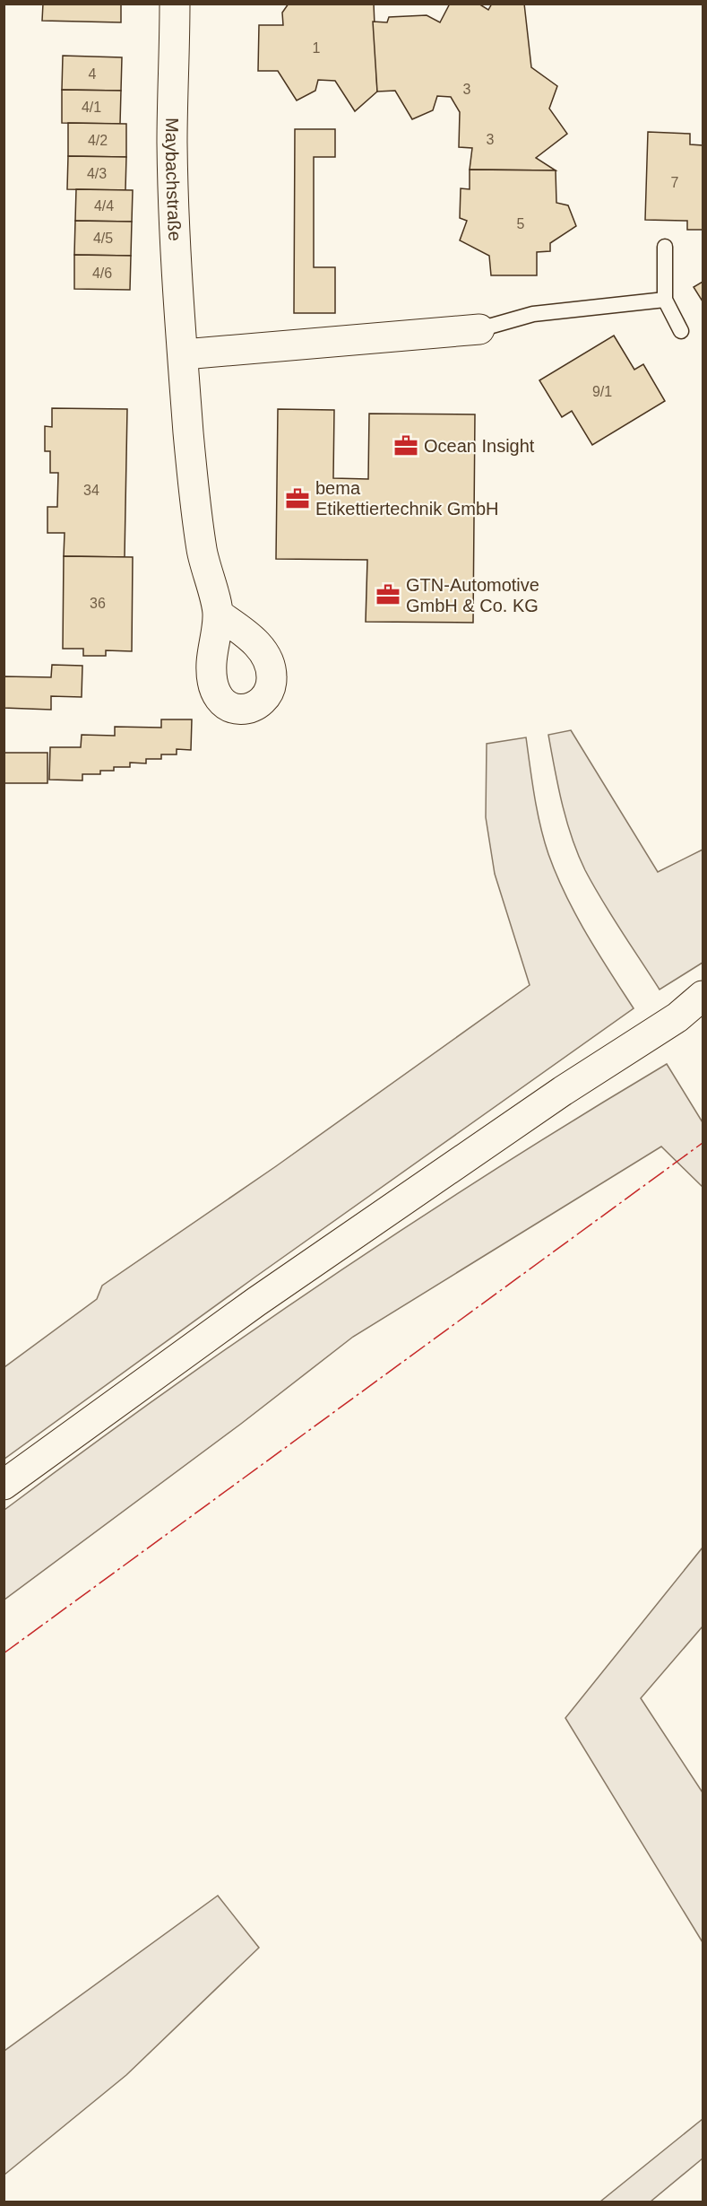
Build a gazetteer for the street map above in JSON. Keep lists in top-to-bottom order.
{
  "streets": {
    "street": ["Maybachstraße"]
  },
  "places": {
    "office": ["Ocean Insight", "bema Etikettiertechnik GmbH", "GTN-Automotive GmbH & Co. KG"]
  },
  "house_numbers": [
    "1",
    "4",
    "3",
    "4/1",
    "3",
    "4/2",
    "4/3",
    "7",
    "4/4",
    "5",
    "4/5",
    "4/6",
    "9/1",
    "34",
    "36"
  ]
}
